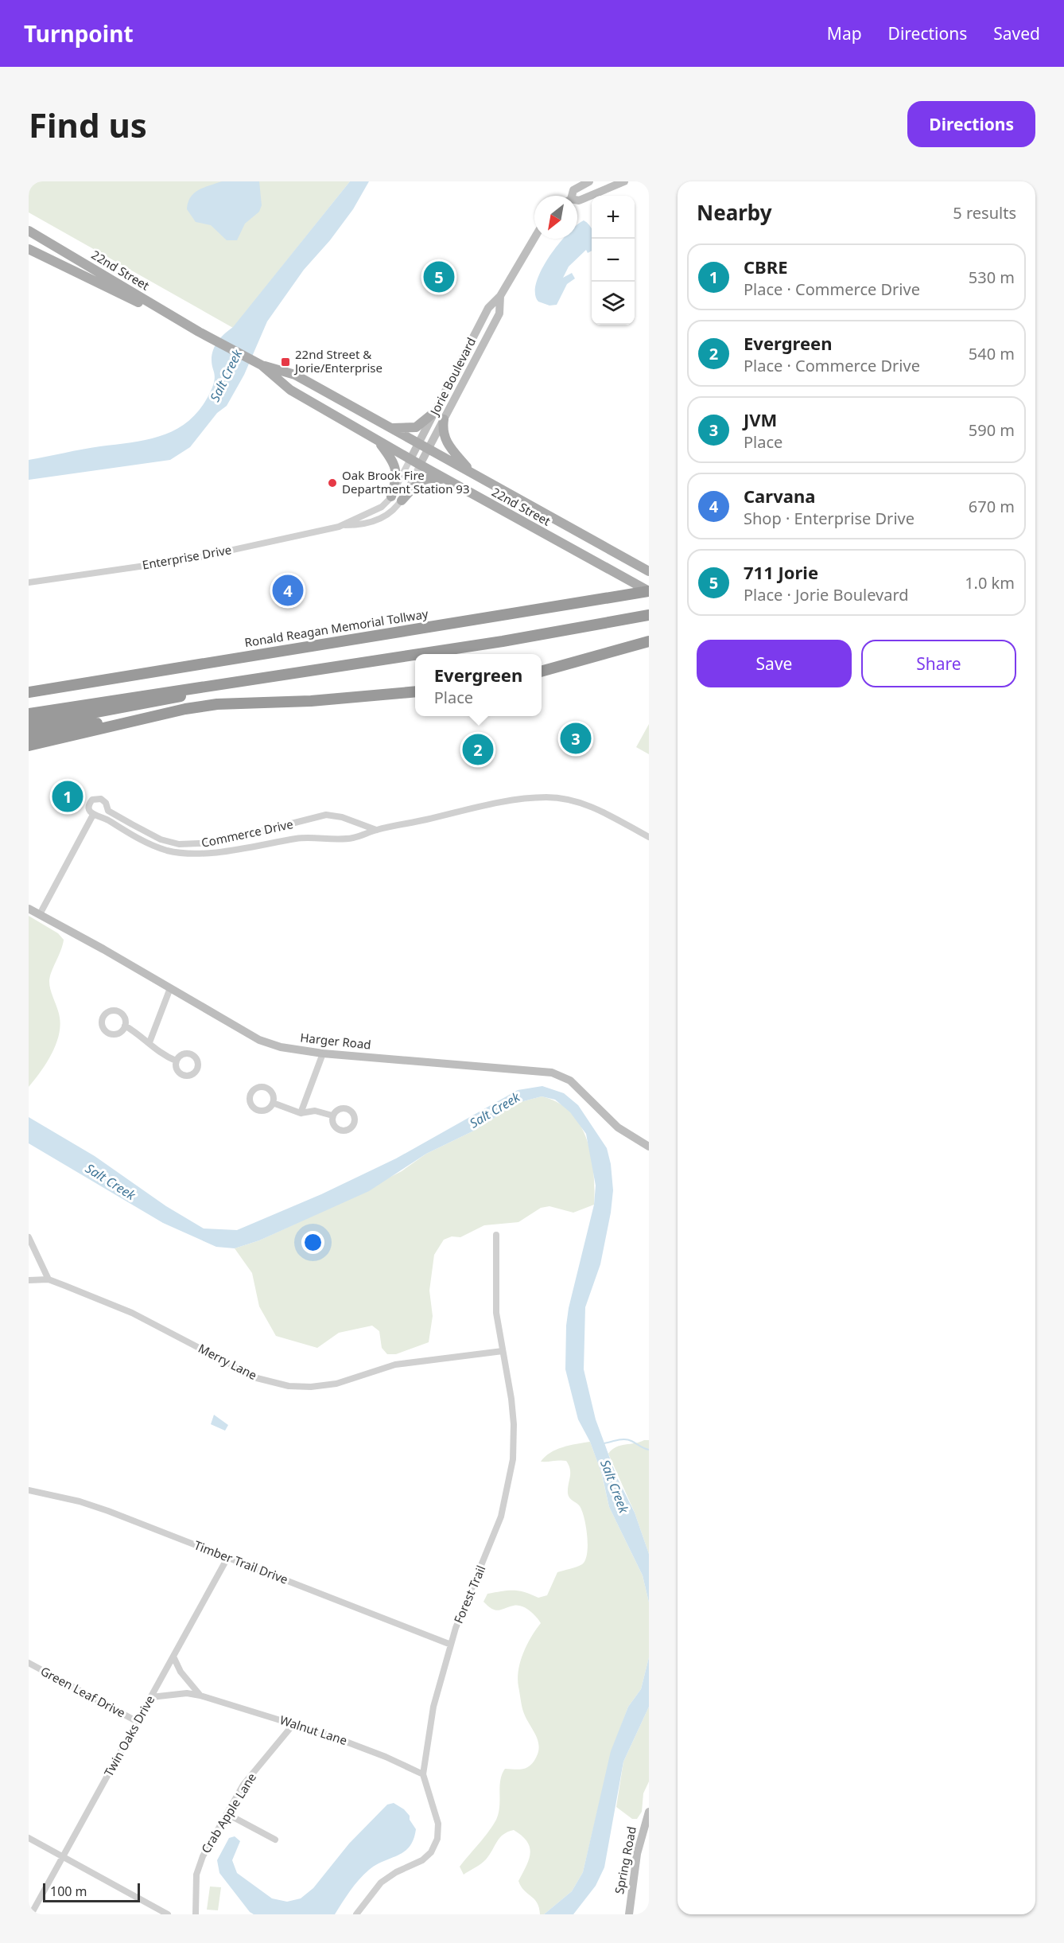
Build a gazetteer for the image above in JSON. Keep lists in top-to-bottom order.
{
  "streets": {
    "highway": ["Ronald Reagan Memorial Tollway"],
    "main road": ["22nd Street"],
    "street": [
      "Jorie Boulevard",
      "Enterprise Drive",
      "Commerce Drive",
      "Harger Road",
      "Merry Lane",
      "Timber Trail Drive",
      "Forest Trail",
      "Green Leaf Drive",
      "Walnut Lane",
      "Twin Oaks Drive",
      "Crab Apple Lane",
      "Spring Road"
    ]
  },
  "crossings": [
    ["22nd Street", "Jorie Boulevard"],
    ["22nd Street", "Enterprise Drive"],
    ["22nd Street", "Ronald Reagan Memorial Tollway"],
    ["Jorie Boulevard", "Enterprise Drive"],
    ["Commerce Drive", "Harger Road"],
    ["Merry Lane", "Forest Trail"],
    ["Timber Trail Drive", "Forest Trail"],
    ["Timber Trail Drive", "Twin Oaks Drive"],
    ["Forest Trail", "Walnut Lane"],
    ["Green Leaf Drive", "Twin Oaks Drive"],
    ["Walnut Lane", "Twin Oaks Drive"],
    ["Walnut Lane", "Crab Apple Lane"]
  ],
  "water": ["Salt Creek"],
  "places": {
    "transit": ["22nd Street & Jorie/Enterprise"],
    "other": ["Oak Brook Fire Department Station 93"]
  },
  "scale_bar": "100 m",
  "north": "bottom left",
  "page": {
    "header": "Turnpoint",
    "nav": ["Map", "Directions", "Saved"],
    "buttons": [
      "Directions",
      ["Save", "Share"]
    ],
    "title": "Find us",
    "heading": ["Nearby", "5 results"],
    "map_buttons": ["+", "−"],
    "list": [
      {
        "mark": "1",
        "name": "CBRE",
        "note": "Place · Commerce Drive",
        "value": "530 m"
      },
      {
        "mark": "2",
        "name": "Evergreen",
        "note": "Place · Commerce Drive",
        "value": "540 m"
      },
      {
        "mark": "3",
        "name": "JVM",
        "note": "Place",
        "value": "590 m"
      },
      {
        "mark": "4",
        "name": "Carvana",
        "note": "Shop · Enterprise Drive",
        "value": "670 m"
      },
      {
        "mark": "5",
        "name": "711 Jorie",
        "note": "Place · Jorie Boulevard",
        "value": "1.0 km"
      }
    ],
    "pins": [
      "5",
      "4",
      "3",
      "2",
      "1"
    ],
    "popup": ["Evergreen", "Place"],
    "scale": "100 m"
  }
}
